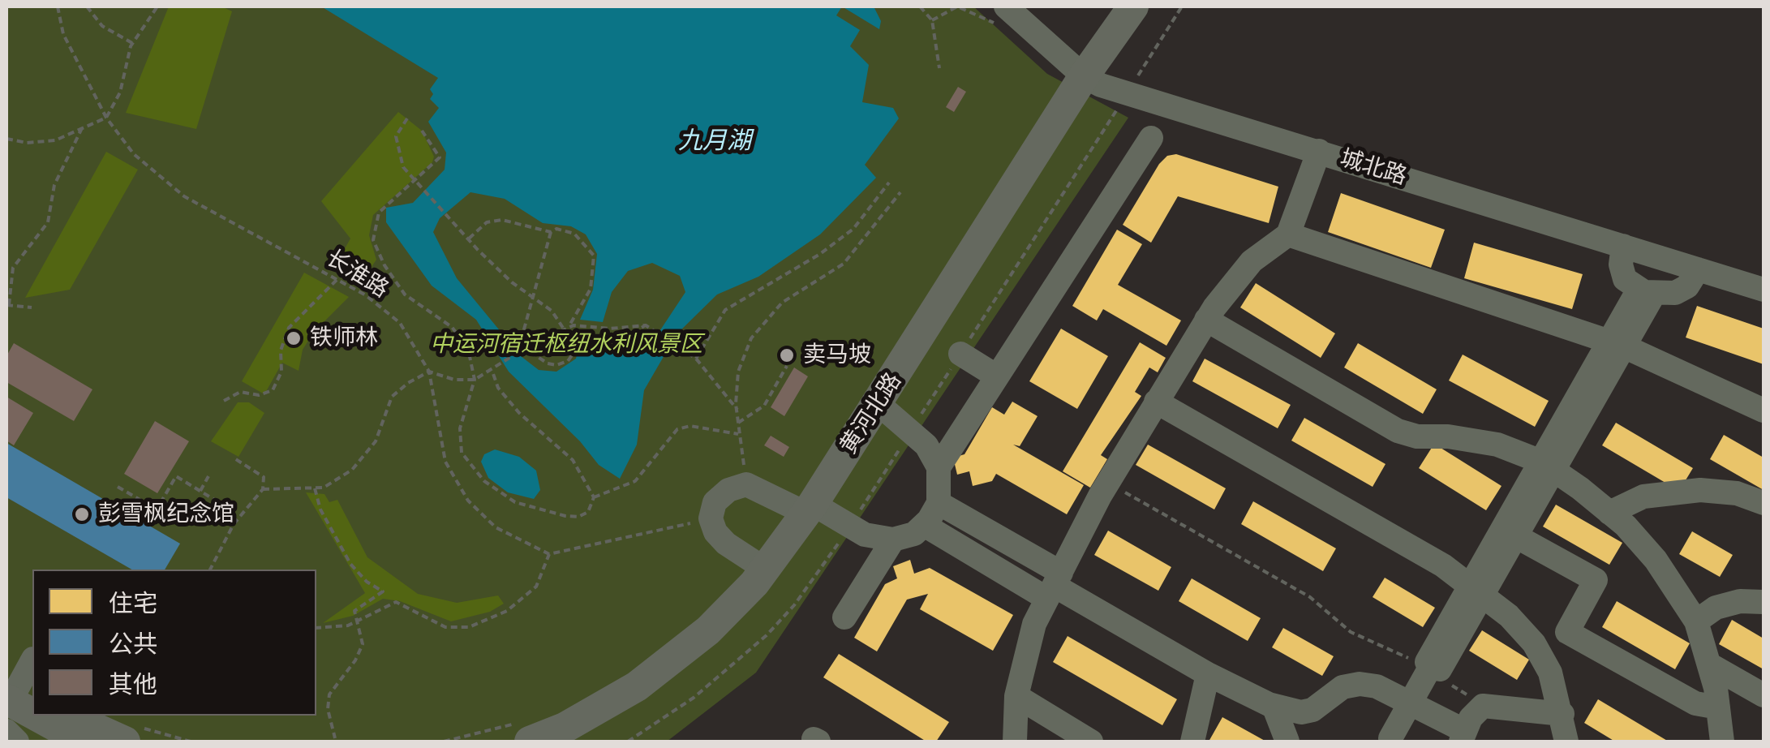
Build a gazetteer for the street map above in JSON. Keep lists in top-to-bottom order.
{
  "streets": {
    "main road": ["黄河北路"],
    "street": ["城北路"],
    "path": ["长淮路"]
  },
  "crossings": [
    ["城北路", "黄河北路"]
  ],
  "water": ["九月湖"],
  "parks": ["中运河宿迁枢纽水利风景区"],
  "places": ["铁师林", "卖马坡", "彭雪枫纪念馆"],
  "legend": ["住宅", "公共", "其他"]
}
